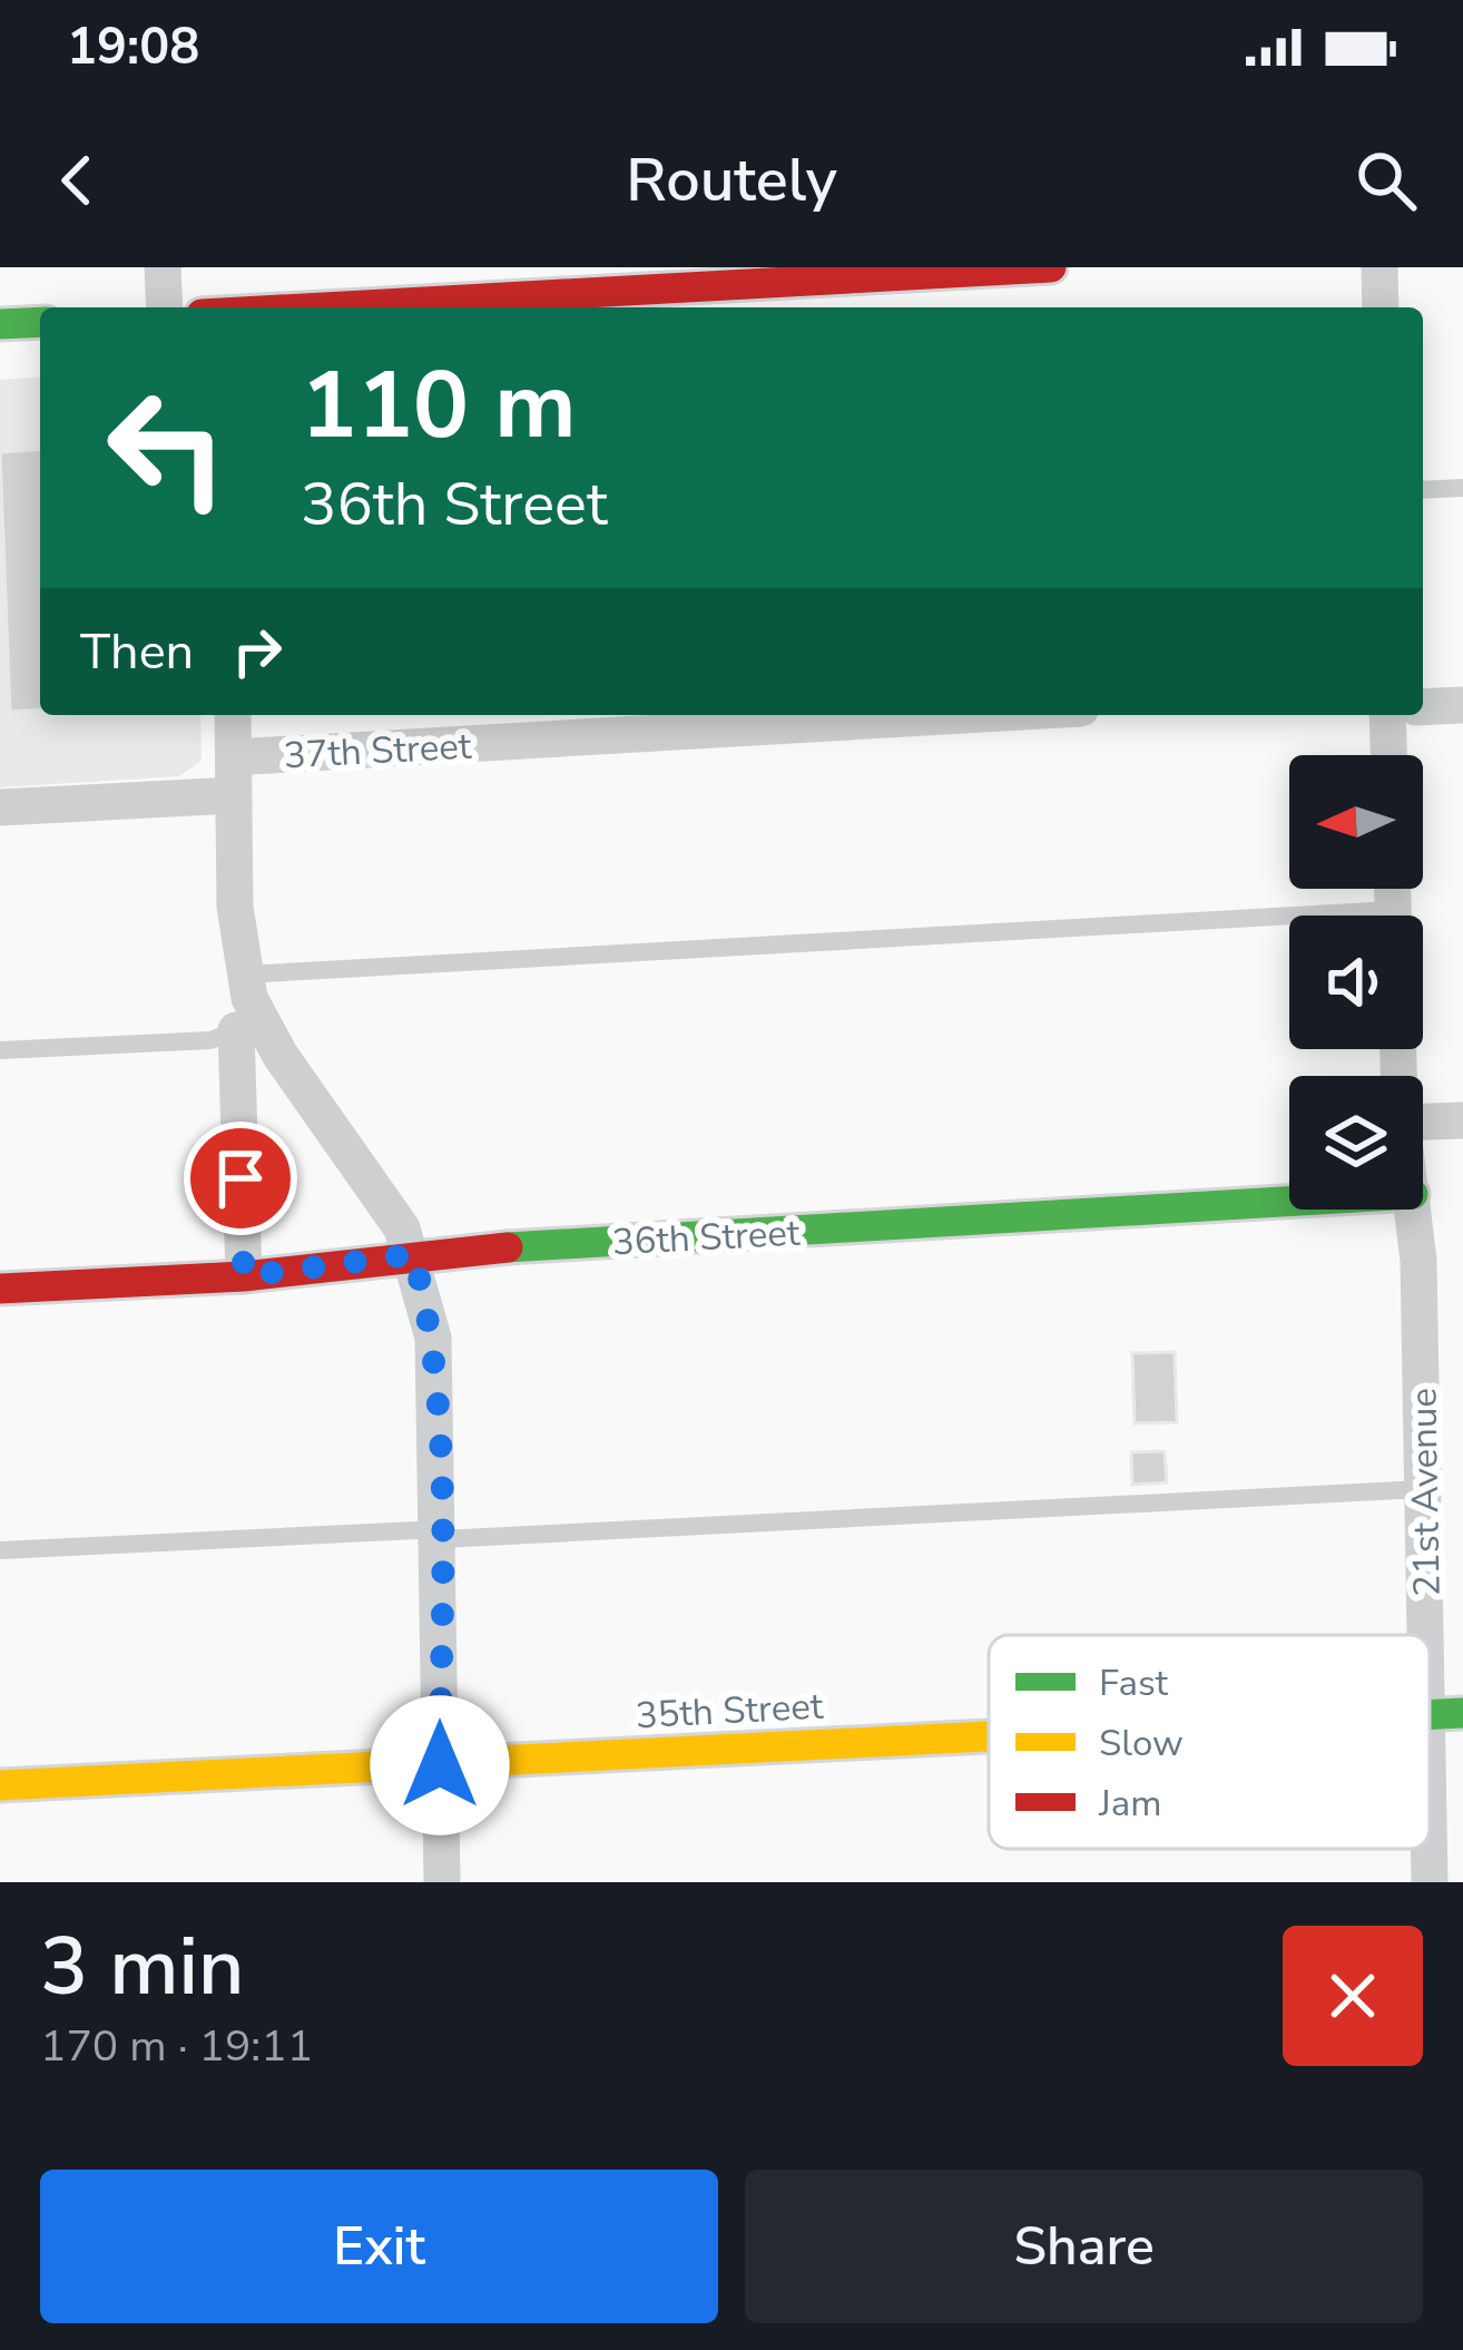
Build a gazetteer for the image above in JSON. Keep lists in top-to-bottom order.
{
  "streets": {
    "street": [
      "37th Street",
      "36th Street",
      "21st Avenue",
      "35th Street"
    ]
  },
  "legend": ["Fast", "Slow", "Jam"],
  "north": "left",
  "page": {
    "status": "19:08",
    "header": "Routely",
    "turn": ["110 m", "36th Street"],
    "then": "Then",
    "heading": ["3 min", "170 m · 19:11"],
    "buttons": ["Exit", "Share"]
  }
}
